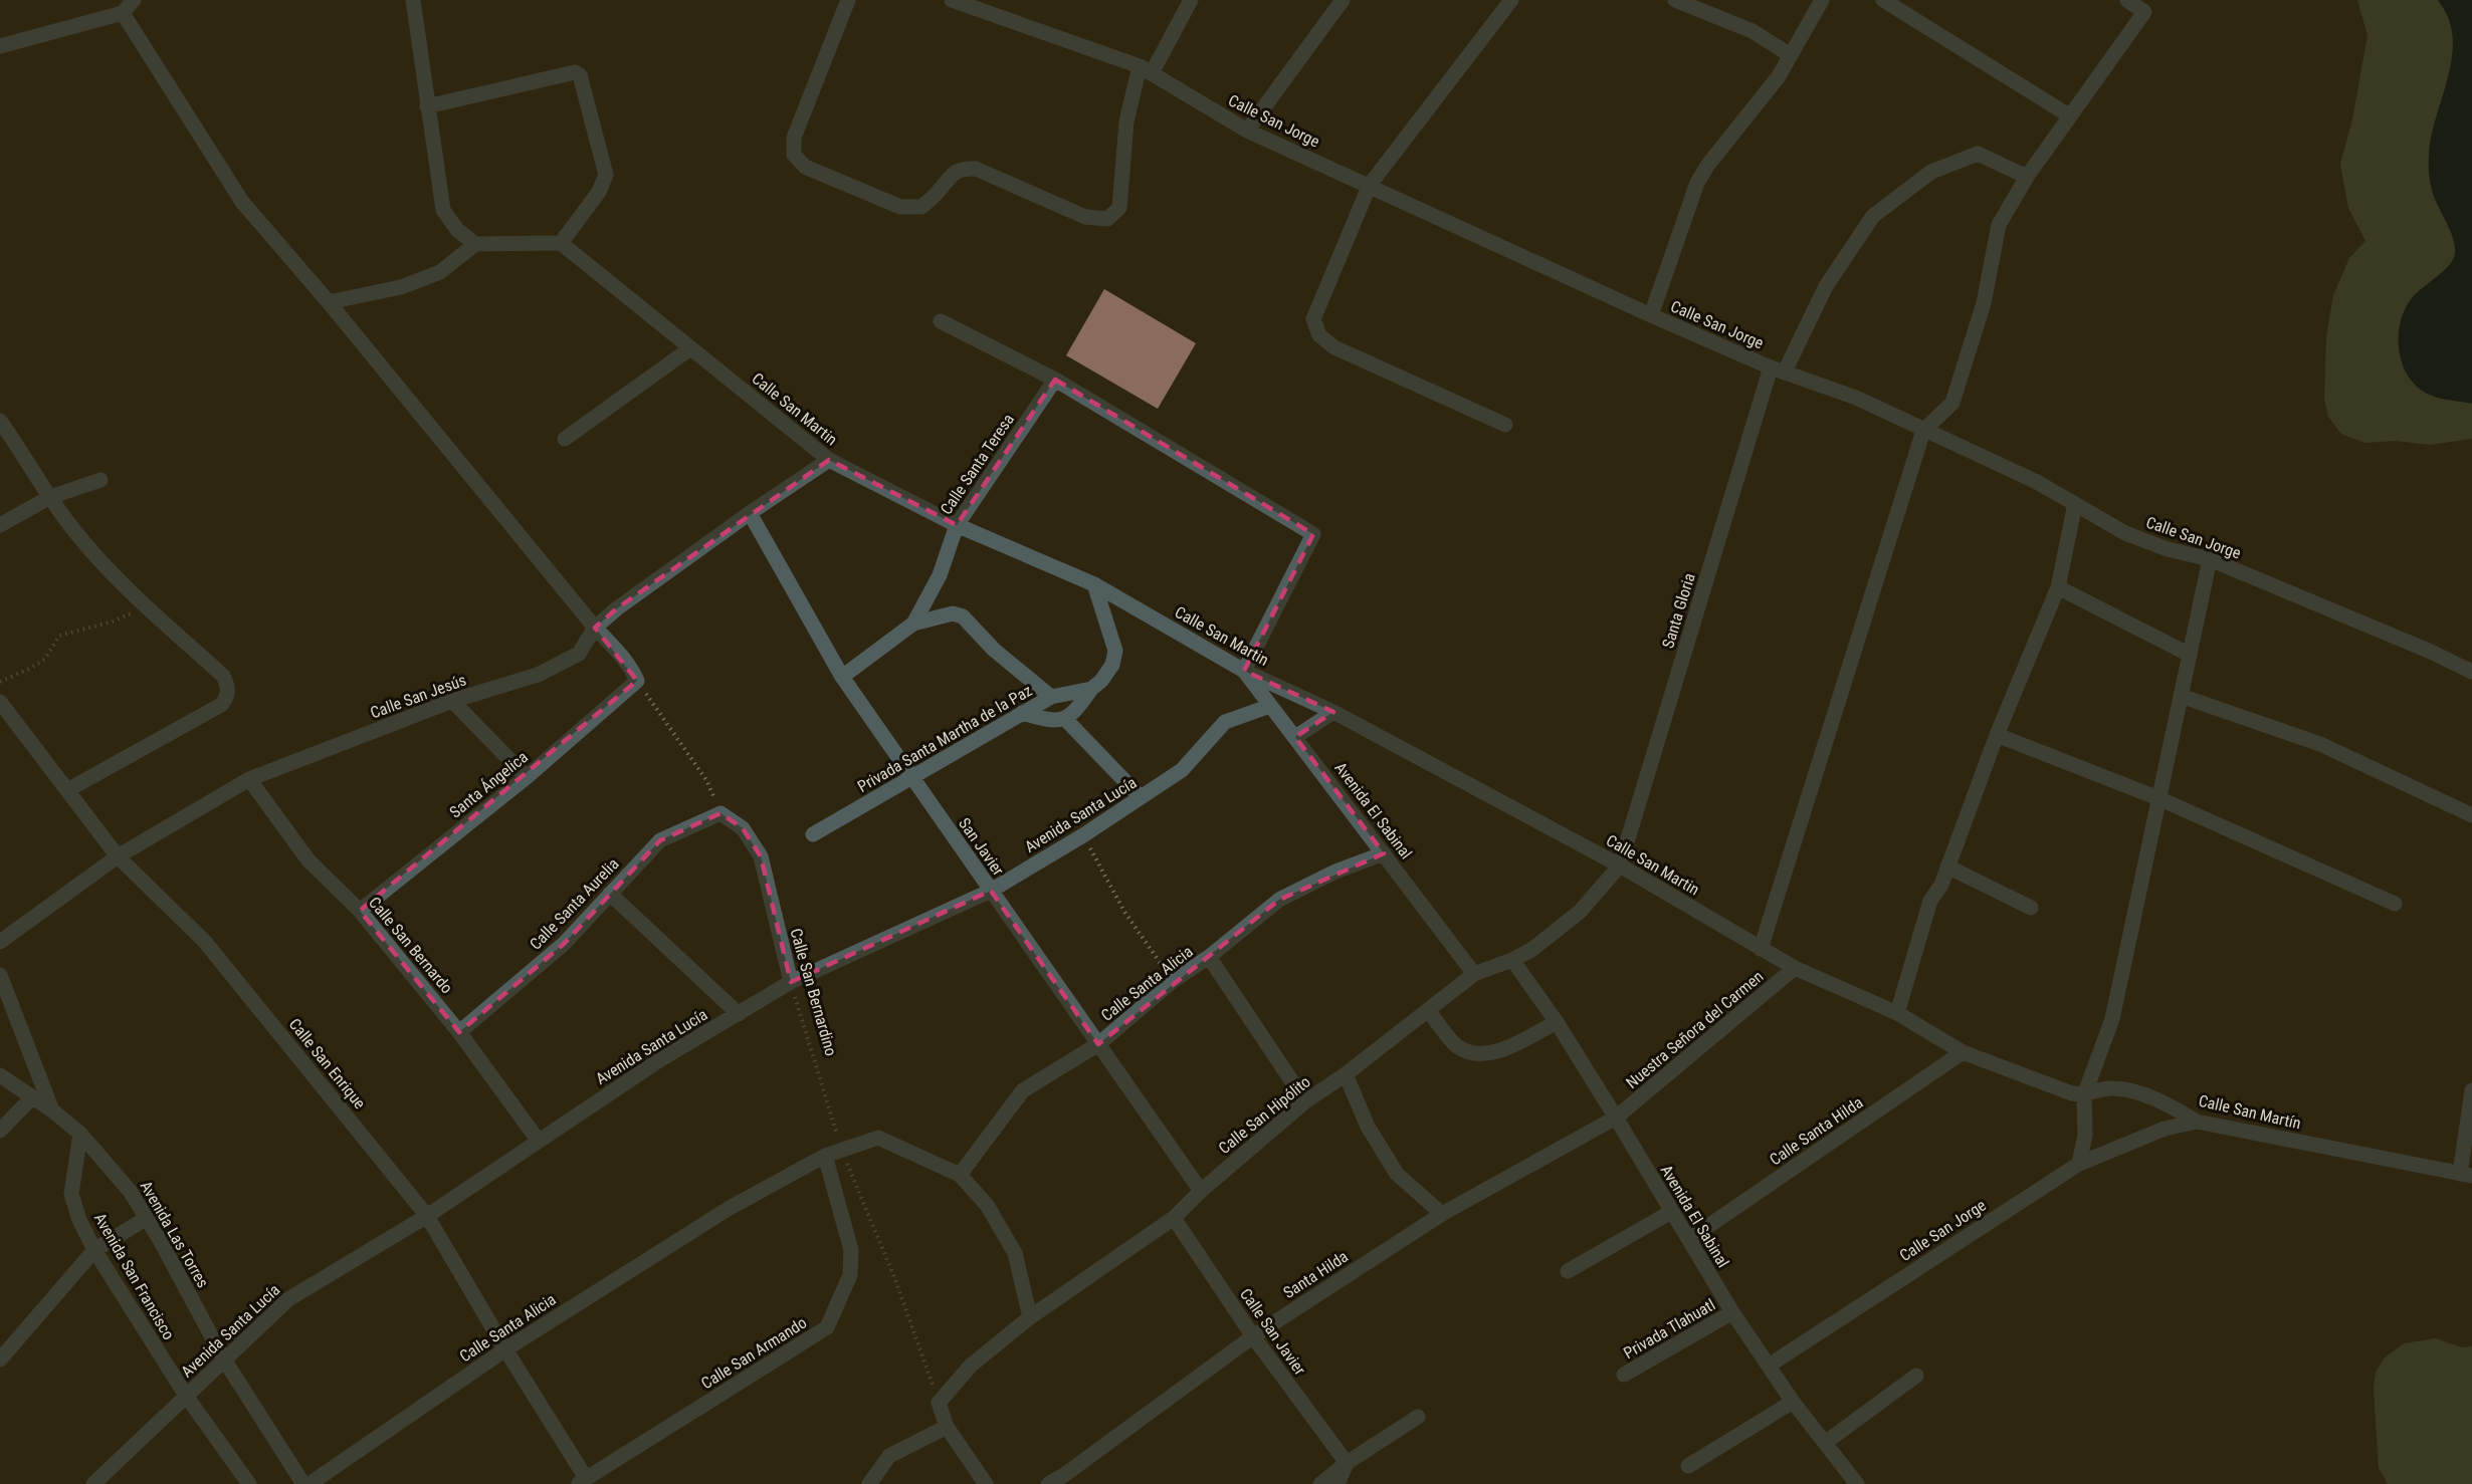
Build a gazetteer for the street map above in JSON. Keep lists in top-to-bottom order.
{
  "streets": {
    "street": [
      "Calle San Jorge",
      "Calle San Martin",
      "Calle Santa Teresa",
      "Santa Gloria",
      "Calle San Jesús",
      "Privada Santa Martha de la Paz",
      "Santa Ángelica",
      "Avenida El Sabinal",
      "Avenida Santa Lucía",
      "San Javier",
      "Calle Santa Aurelia",
      "Calle San Bernardo",
      "Calle Santa Alicia",
      "Calle San Bernardino",
      "Nuestra Señora del Carmen",
      "Calle San Enrique",
      "Calle San Martín",
      "Calle San Hipólito",
      "Calle Santa Hilda",
      "Avenida Las Torres",
      "Santa Hilda",
      "Avenida San Francisco",
      "Privada Tlahuatl",
      "Calle San Javier",
      "Calle San Armando"
    ]
  },
  "crossings": [
    ["Calle San Jorge", "Santa Gloria"],
    ["Calle San Jorge", "Avenida El Sabinal"],
    ["Calle San Jorge", "Calle San Martín"],
    ["Calle San Martin", "Calle Santa Teresa"],
    ["Calle San Martin", "Santa Gloria"],
    ["Calle San Martin", "Calle San Jesús"],
    ["Calle San Martin", "Avenida El Sabinal"],
    ["Calle San Martin", "Nuestra Señora del Carmen"],
    ["Calle San Martin", "Calle San Martín"],
    ["Calle San Martin", "Calle San Hipólito"],
    ["Calle Santa Teresa", "San Javier"],
    ["Santa Gloria", "Calle San Hipólito"],
    ["Calle San Jesús", "San Javier"],
    ["Calle San Jesús", "Calle San Bernardo"],
    ["Calle San Jesús", "Calle San Enrique"],
    ["Privada Santa Martha de la Paz", "San Javier"],
    ["Santa Ángelica", "Calle San Bernardo"],
    ["Avenida El Sabinal", "Avenida Santa Lucía"],
    ["Avenida El Sabinal", "Calle Santa Alicia"],
    ["Avenida El Sabinal", "Nuestra Señora del Carmen"],
    ["Avenida El Sabinal", "Calle San Hipólito"],
    ["Avenida El Sabinal", "Calle Santa Hilda"],
    ["Avenida El Sabinal", "Santa Hilda"],
    ["Avenida El Sabinal", "Privada Tlahuatl"],
    ["Avenida Santa Lucía", "San Javier"],
    ["Avenida Santa Lucía", "Calle San Bernardo"],
    ["Avenida Santa Lucía", "Calle San Bernardino"],
    ["Avenida Santa Lucía", "Calle San Enrique"],
    ["Avenida Santa Lucía", "Avenida Las Torres"],
    ["Avenida Santa Lucía", "Avenida San Francisco"],
    ["San Javier", "Calle Santa Alicia"],
    ["San Javier", "Calle San Hipólito"],
    ["Calle Santa Aurelia", "Calle San Bernardo"],
    ["Calle Santa Aurelia", "Calle San Bernardino"],
    ["Calle Santa Alicia", "Calle San Bernardino"],
    ["Calle Santa Alicia", "Calle San Enrique"],
    ["Calle Santa Alicia", "Calle San Armando"],
    ["Calle San Bernardino", "Calle San Hipólito"],
    ["Nuestra Señora del Carmen", "Santa Hilda"],
    ["Calle San Enrique", "Calle San Armando"],
    ["Calle San Martín", "Calle Santa Hilda"],
    ["Calle San Hipólito", "Calle San Javier"],
    ["Avenida Las Torres", "Avenida San Francisco"],
    ["Santa Hilda", "Calle San Javier"]
  ]
}
